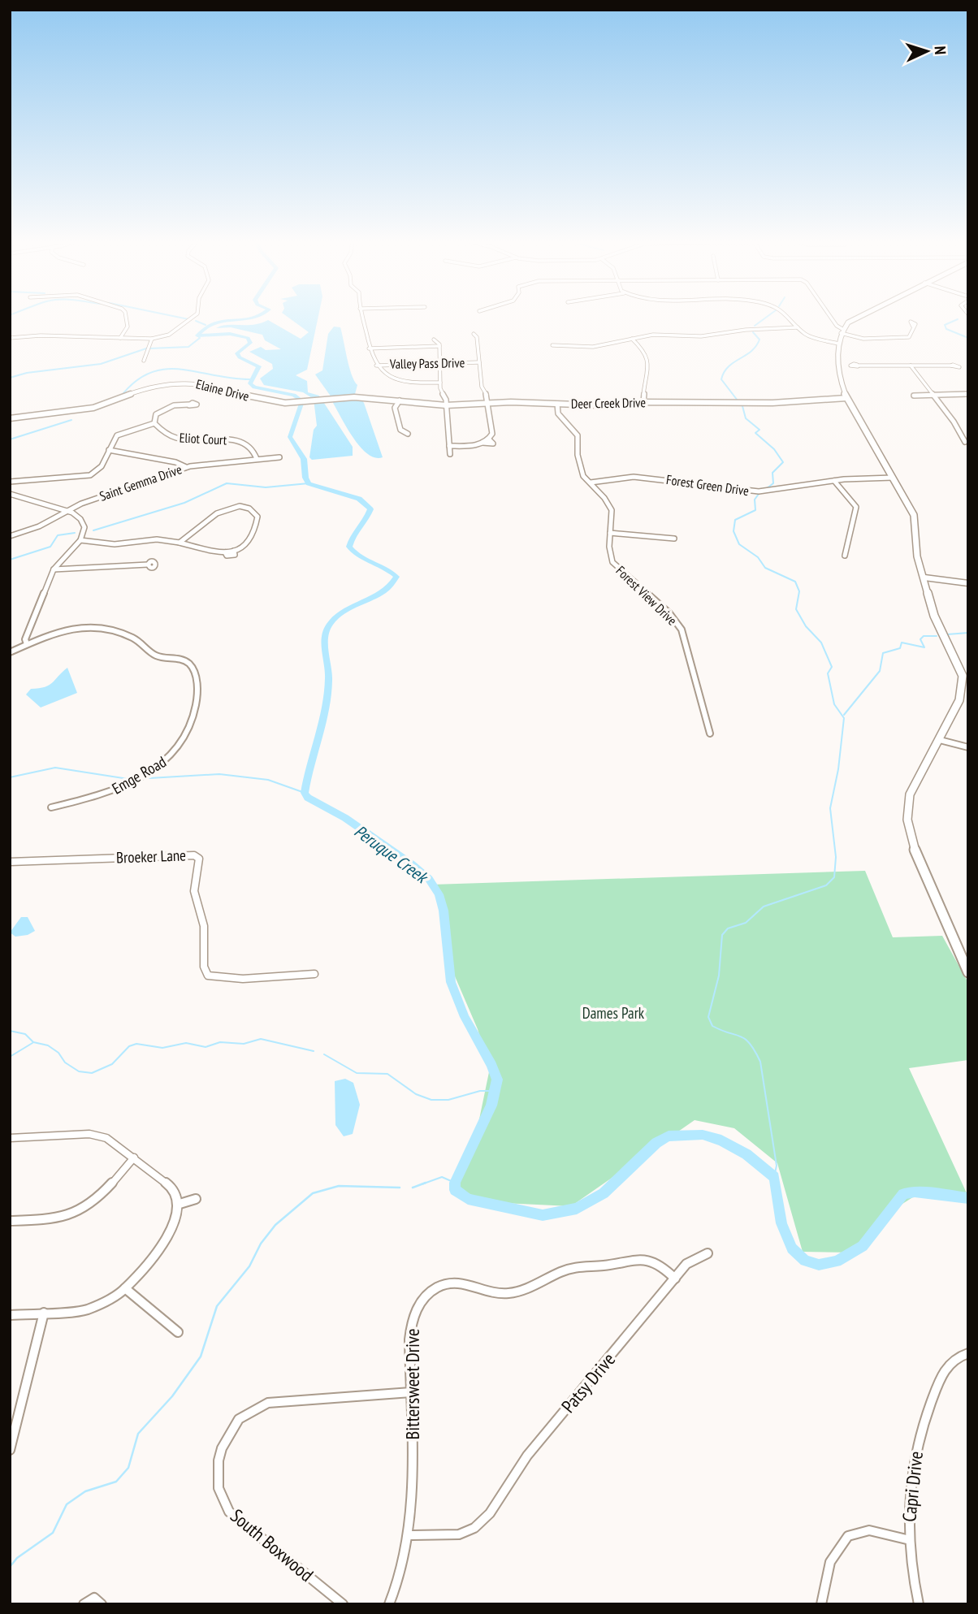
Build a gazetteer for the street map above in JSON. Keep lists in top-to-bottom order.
{
  "streets": {
    "street": [
      "Valley Pass Drive",
      "Elaine Drive",
      "Deer Creek Drive",
      "Eliot Court",
      "Saint Gemma Drive",
      "Forest Green Drive",
      "Forest View Drive",
      "Emge Road",
      "Broeker Lane",
      "Patsy Drive",
      "Bittersweet Drive",
      "Capri Drive",
      "South Boxwood"
    ]
  },
  "crossings": [
    ["Elaine Drive", "Deer Creek Drive"],
    ["Deer Creek Drive", "Forest View Drive"],
    ["Eliot Court", "Saint Gemma Drive"],
    ["Forest Green Drive", "Forest View Drive"],
    ["Patsy Drive", "Bittersweet Drive"],
    ["Bittersweet Drive", "South Boxwood"]
  ],
  "water": ["Peruque Creek"],
  "parks": ["Dames Park"],
  "north": "right"
}
